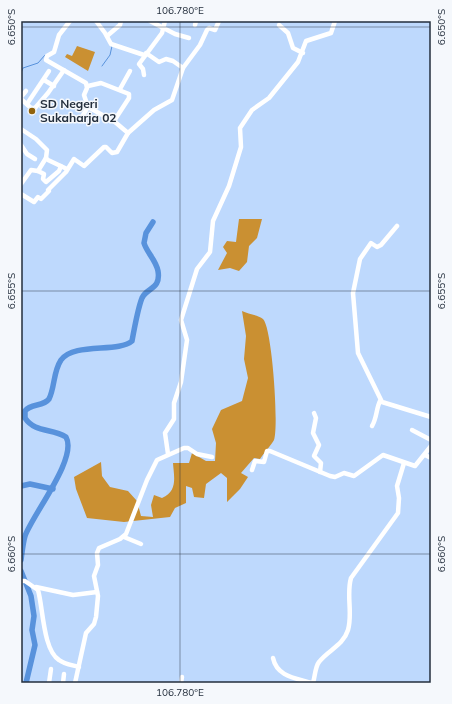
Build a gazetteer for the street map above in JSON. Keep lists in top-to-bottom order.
{
  "places": ["SD Negeri Sukaharja 02"],
  "coordinates": [
    "106.780°E",
    "6.650°S",
    "6.655°S",
    "6.660°S"
  ]
}
